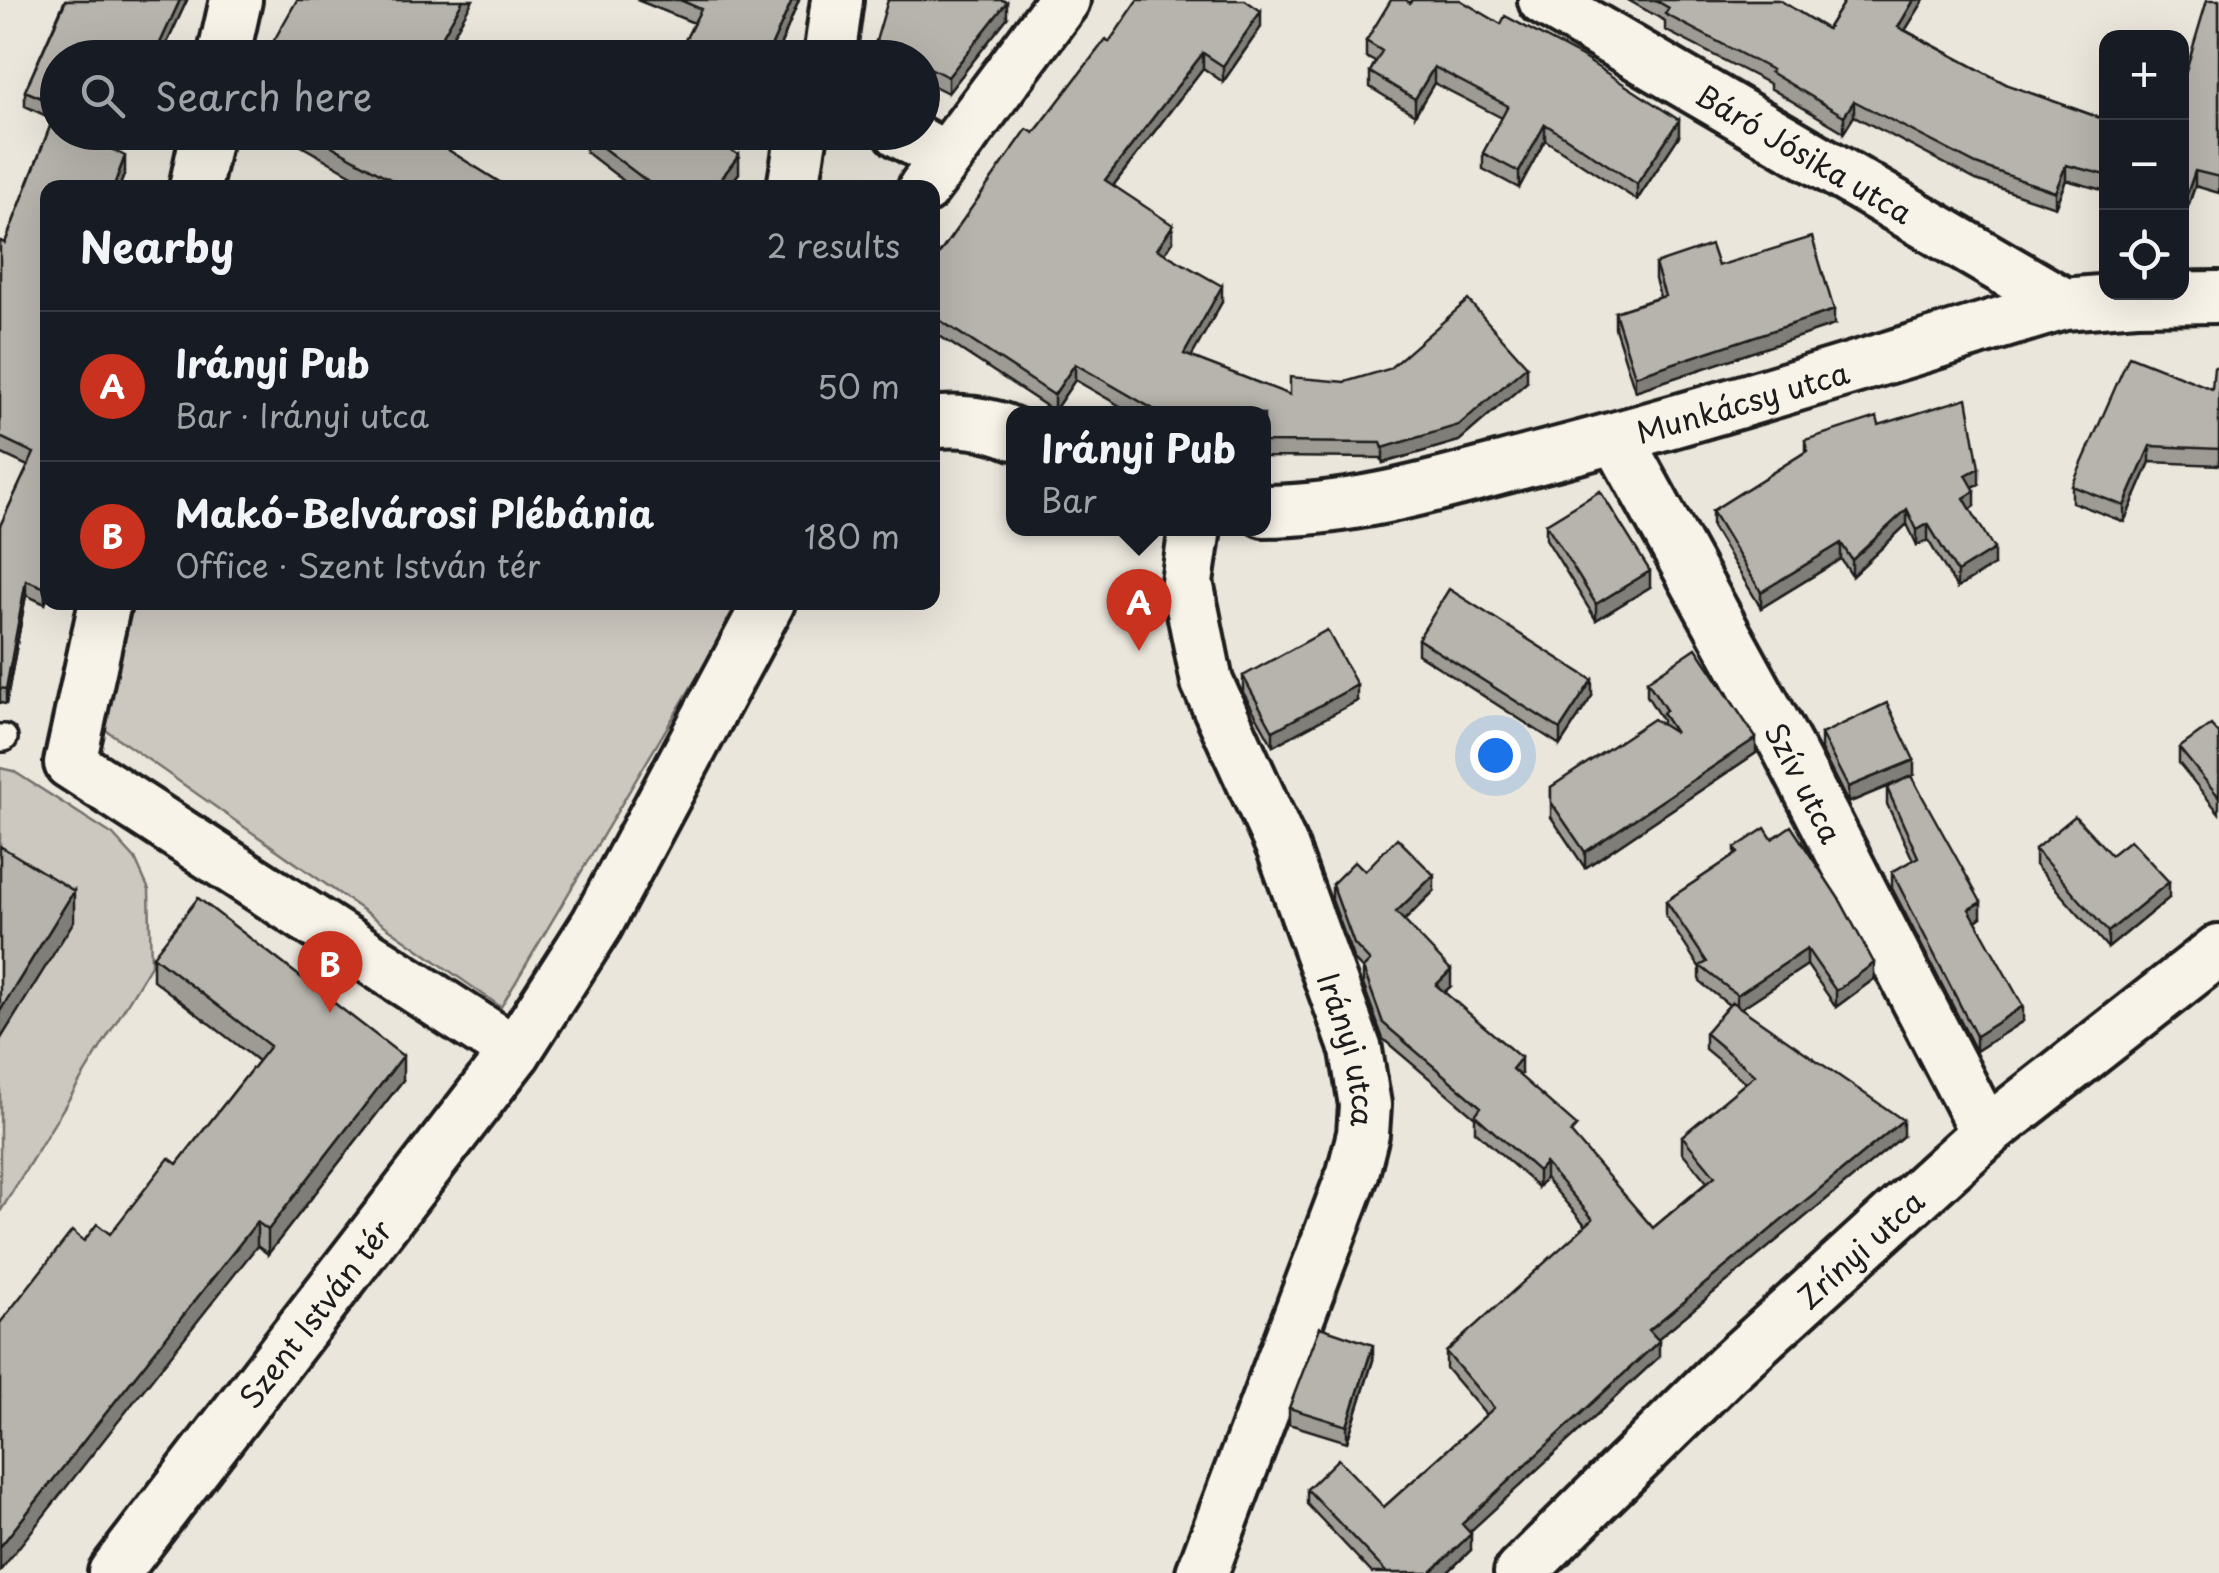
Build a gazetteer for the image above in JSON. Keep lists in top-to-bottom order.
{
  "streets": {
    "street": [
      "Báró Jósika utca",
      "Munkácsy utca",
      "Szív utca",
      "Irányi utca",
      "Zrínyi utca",
      "Szent István tér"
    ]
  },
  "crossings": [
    ["Báró Jósika utca", "Munkácsy utca"],
    ["Munkácsy utca", "Szív utca"],
    ["Szív utca", "Zrínyi utca"]
  ],
  "page": {
    "map_buttons": ["+", "−"],
    "search": "Search here",
    "heading": ["Nearby", "2 results"],
    "list": [
      {
        "mark": "A",
        "name": "Irányi Pub",
        "note": "Bar · Irányi utca",
        "value": "50 m"
      },
      {
        "mark": "B",
        "name": "Makó-Belvárosi Plébánia",
        "note": "Office · Szent István tér",
        "value": "180 m"
      }
    ],
    "popup": ["Irányi Pub", "Bar"],
    "pins": ["A", "B"]
  }
}
